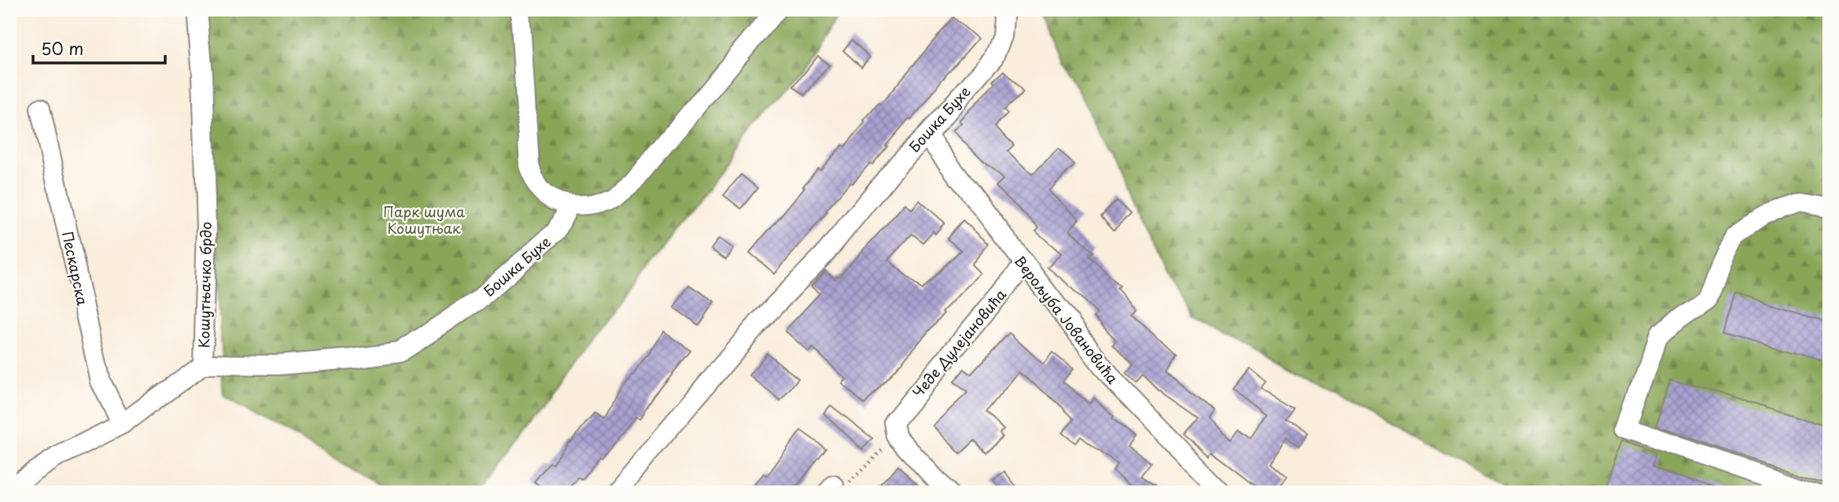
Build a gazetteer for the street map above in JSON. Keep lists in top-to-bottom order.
{
  "streets": {
    "street": [
      "Бошка Бухе",
      "Пескарска",
      "Кошутњачко брдо",
      "Верољуба Јовановића",
      "Чеде Дулејановића"
    ]
  },
  "crossings": [
    ["Бошка Бухе", "Кошутњачко брдо"],
    ["Бошка Бухе", "Верољуба Јовановића"],
    ["Пескарска", "Кошутњачко брдо"],
    ["Верољуба Јовановића", "Чеде Дулејановића"]
  ],
  "parks": ["Парк шума Кошутњак"],
  "scale_bar": "50 m"
}
